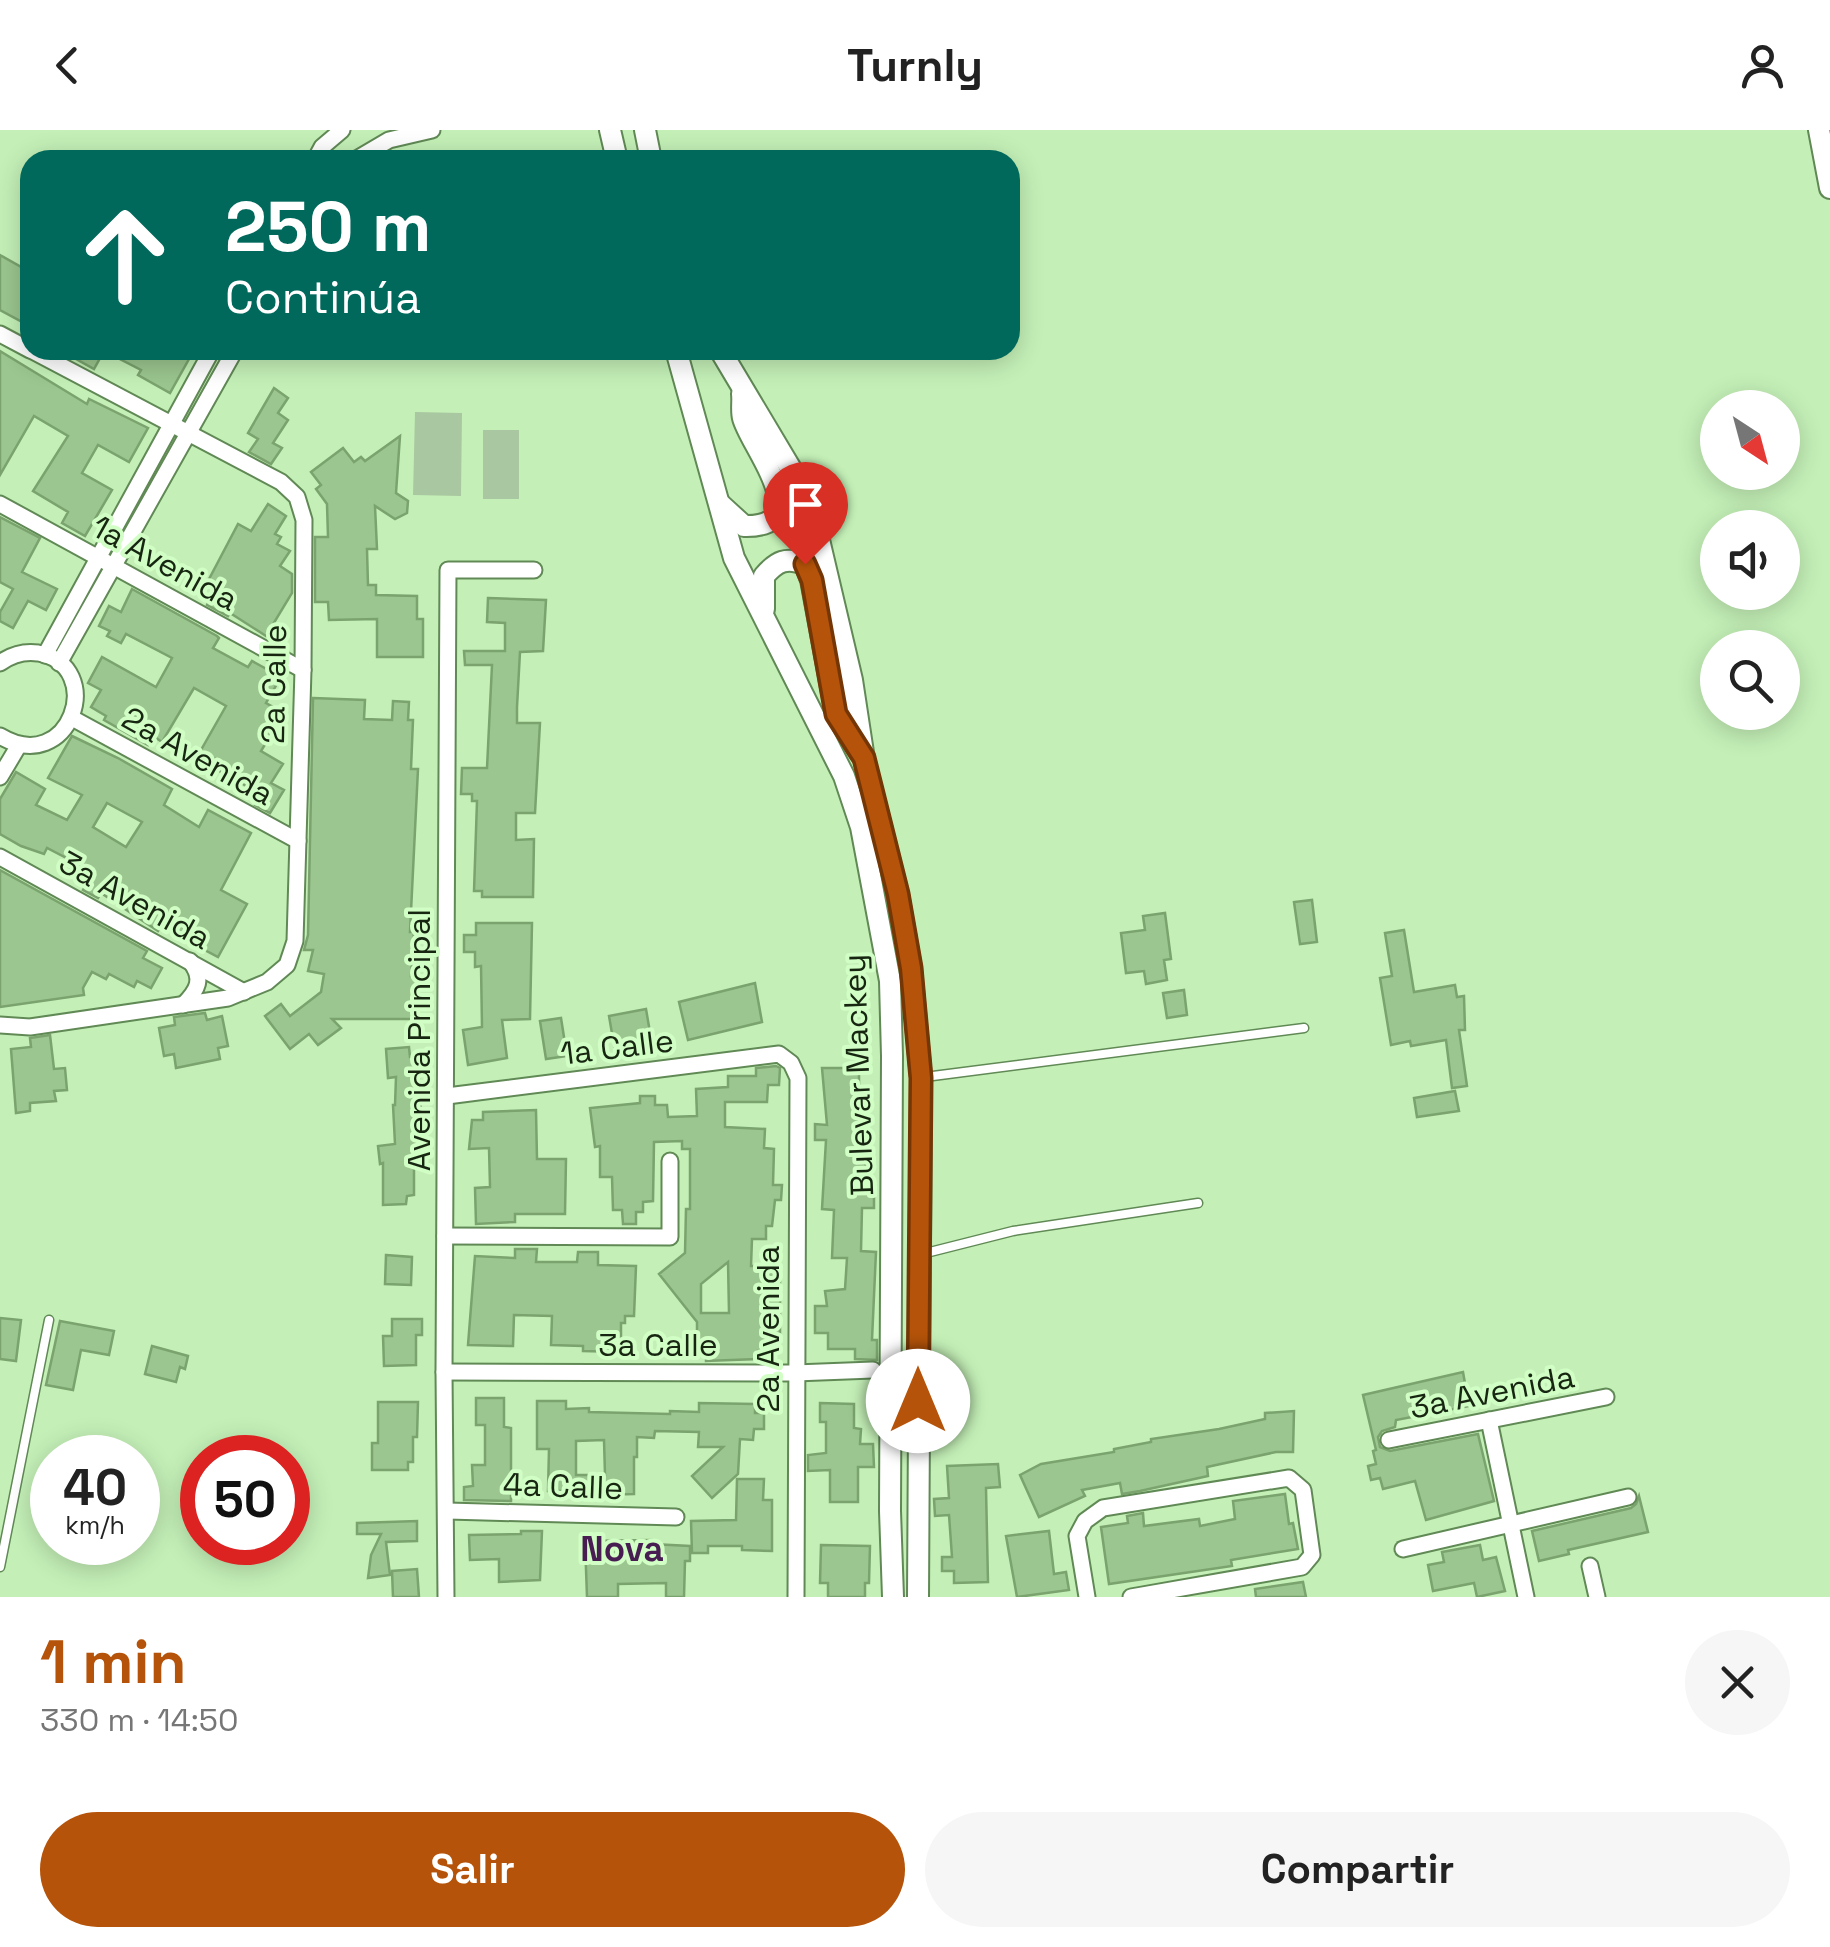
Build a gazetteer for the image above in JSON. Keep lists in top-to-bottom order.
{
  "streets": {
    "main road": ["Bulevar Mackey"],
    "street": [
      "1a Avenida",
      "2a Calle",
      "2a Avenida",
      "3a Avenida",
      "Avenida Principal",
      "1a Calle",
      "3a Calle",
      "4a Calle"
    ]
  },
  "crossings": [
    ["1a Avenida", "2a Calle"],
    ["2a Calle", "2a Avenida"],
    ["2a Calle", "3a Avenida"],
    ["2a Avenida", "1a Calle"],
    ["2a Avenida", "3a Calle"],
    ["Avenida Principal", "1a Calle"],
    ["Avenida Principal", "3a Calle"],
    ["Avenida Principal", "4a Calle"]
  ],
  "districts": ["Nova"],
  "north": "bottom right",
  "page": {
    "header": "Turnly",
    "turn": ["250 m", "Continúa"],
    "speed": "40 km/h",
    "limit": "50",
    "heading": ["1 min", "330 m · 14:50"],
    "buttons": ["Salir", "Compartir"]
  }
}
